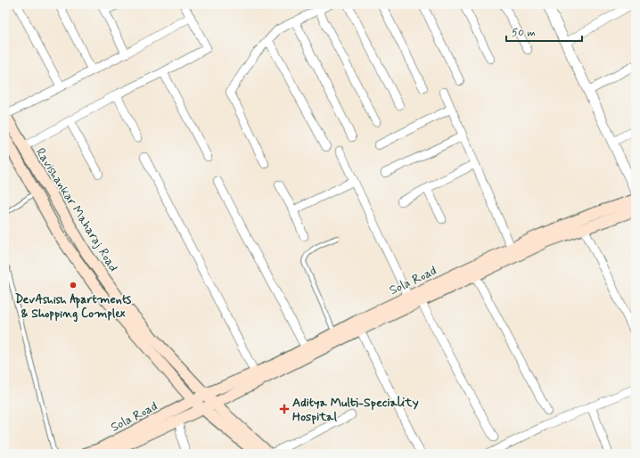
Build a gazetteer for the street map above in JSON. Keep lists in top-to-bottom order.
{
  "streets": {
    "main road": ["Ravishankar Maharaj Road", "Sola Road"]
  },
  "crossings": [
    ["Ravishankar Maharaj Road", "Sola Road"]
  ],
  "places": {
    "other": ["DevAshish Apartments & Shopping Complex"],
    "health": ["Aditya Multi-Speciality Hospital"]
  },
  "scale_bar": "50 m"
}
